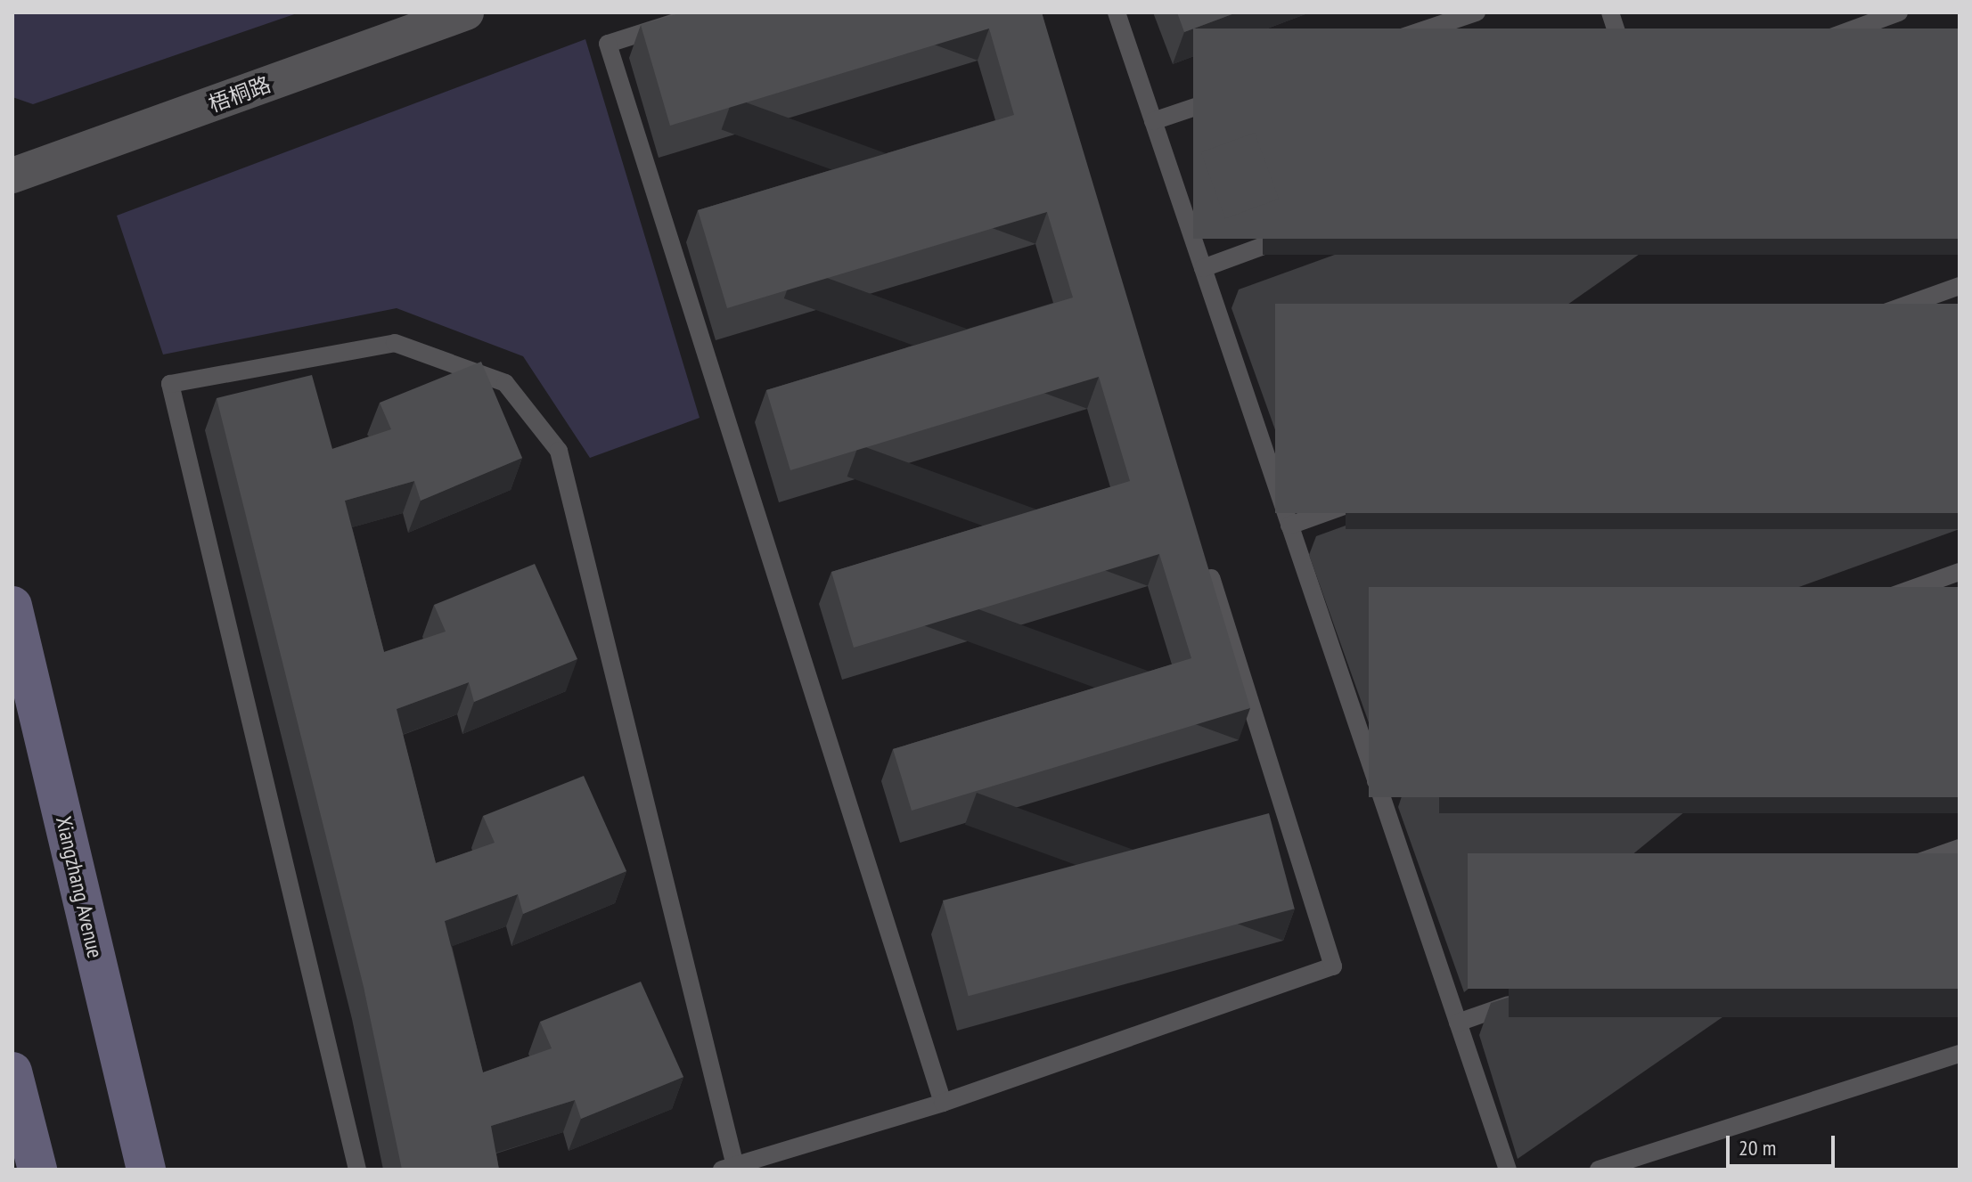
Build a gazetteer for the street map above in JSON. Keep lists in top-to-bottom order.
{
  "streets": {
    "main road": ["Xiangzhang Avenue"],
    "street": ["梧桐路"]
  },
  "scale_bar": "20 m"
}
